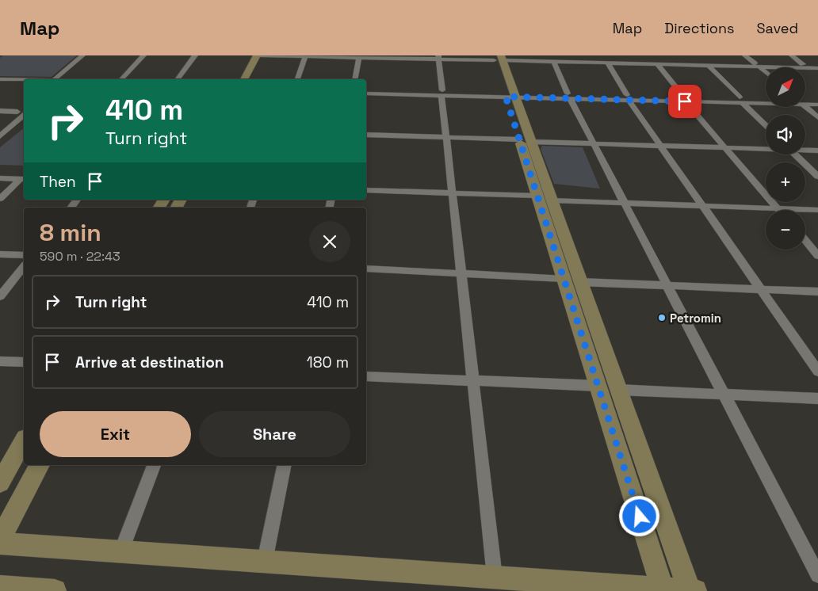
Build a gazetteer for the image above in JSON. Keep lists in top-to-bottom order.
{
  "places": ["Petromin"],
  "north": "top right",
  "page": {
    "header": "Map",
    "nav": ["Map", "Directions", "Saved"],
    "map_buttons": ["+", "−"],
    "turn": ["410 m", "Turn right"],
    "then": "Then",
    "heading": ["8 min", "590 m · 22:43"],
    "list": [
      {
        "name": "Turn right",
        "value": "410 m"
      },
      {
        "name": "Arrive at destination",
        "value": "180 m"
      }
    ],
    "buttons": ["Exit", "Share"]
  }
}
